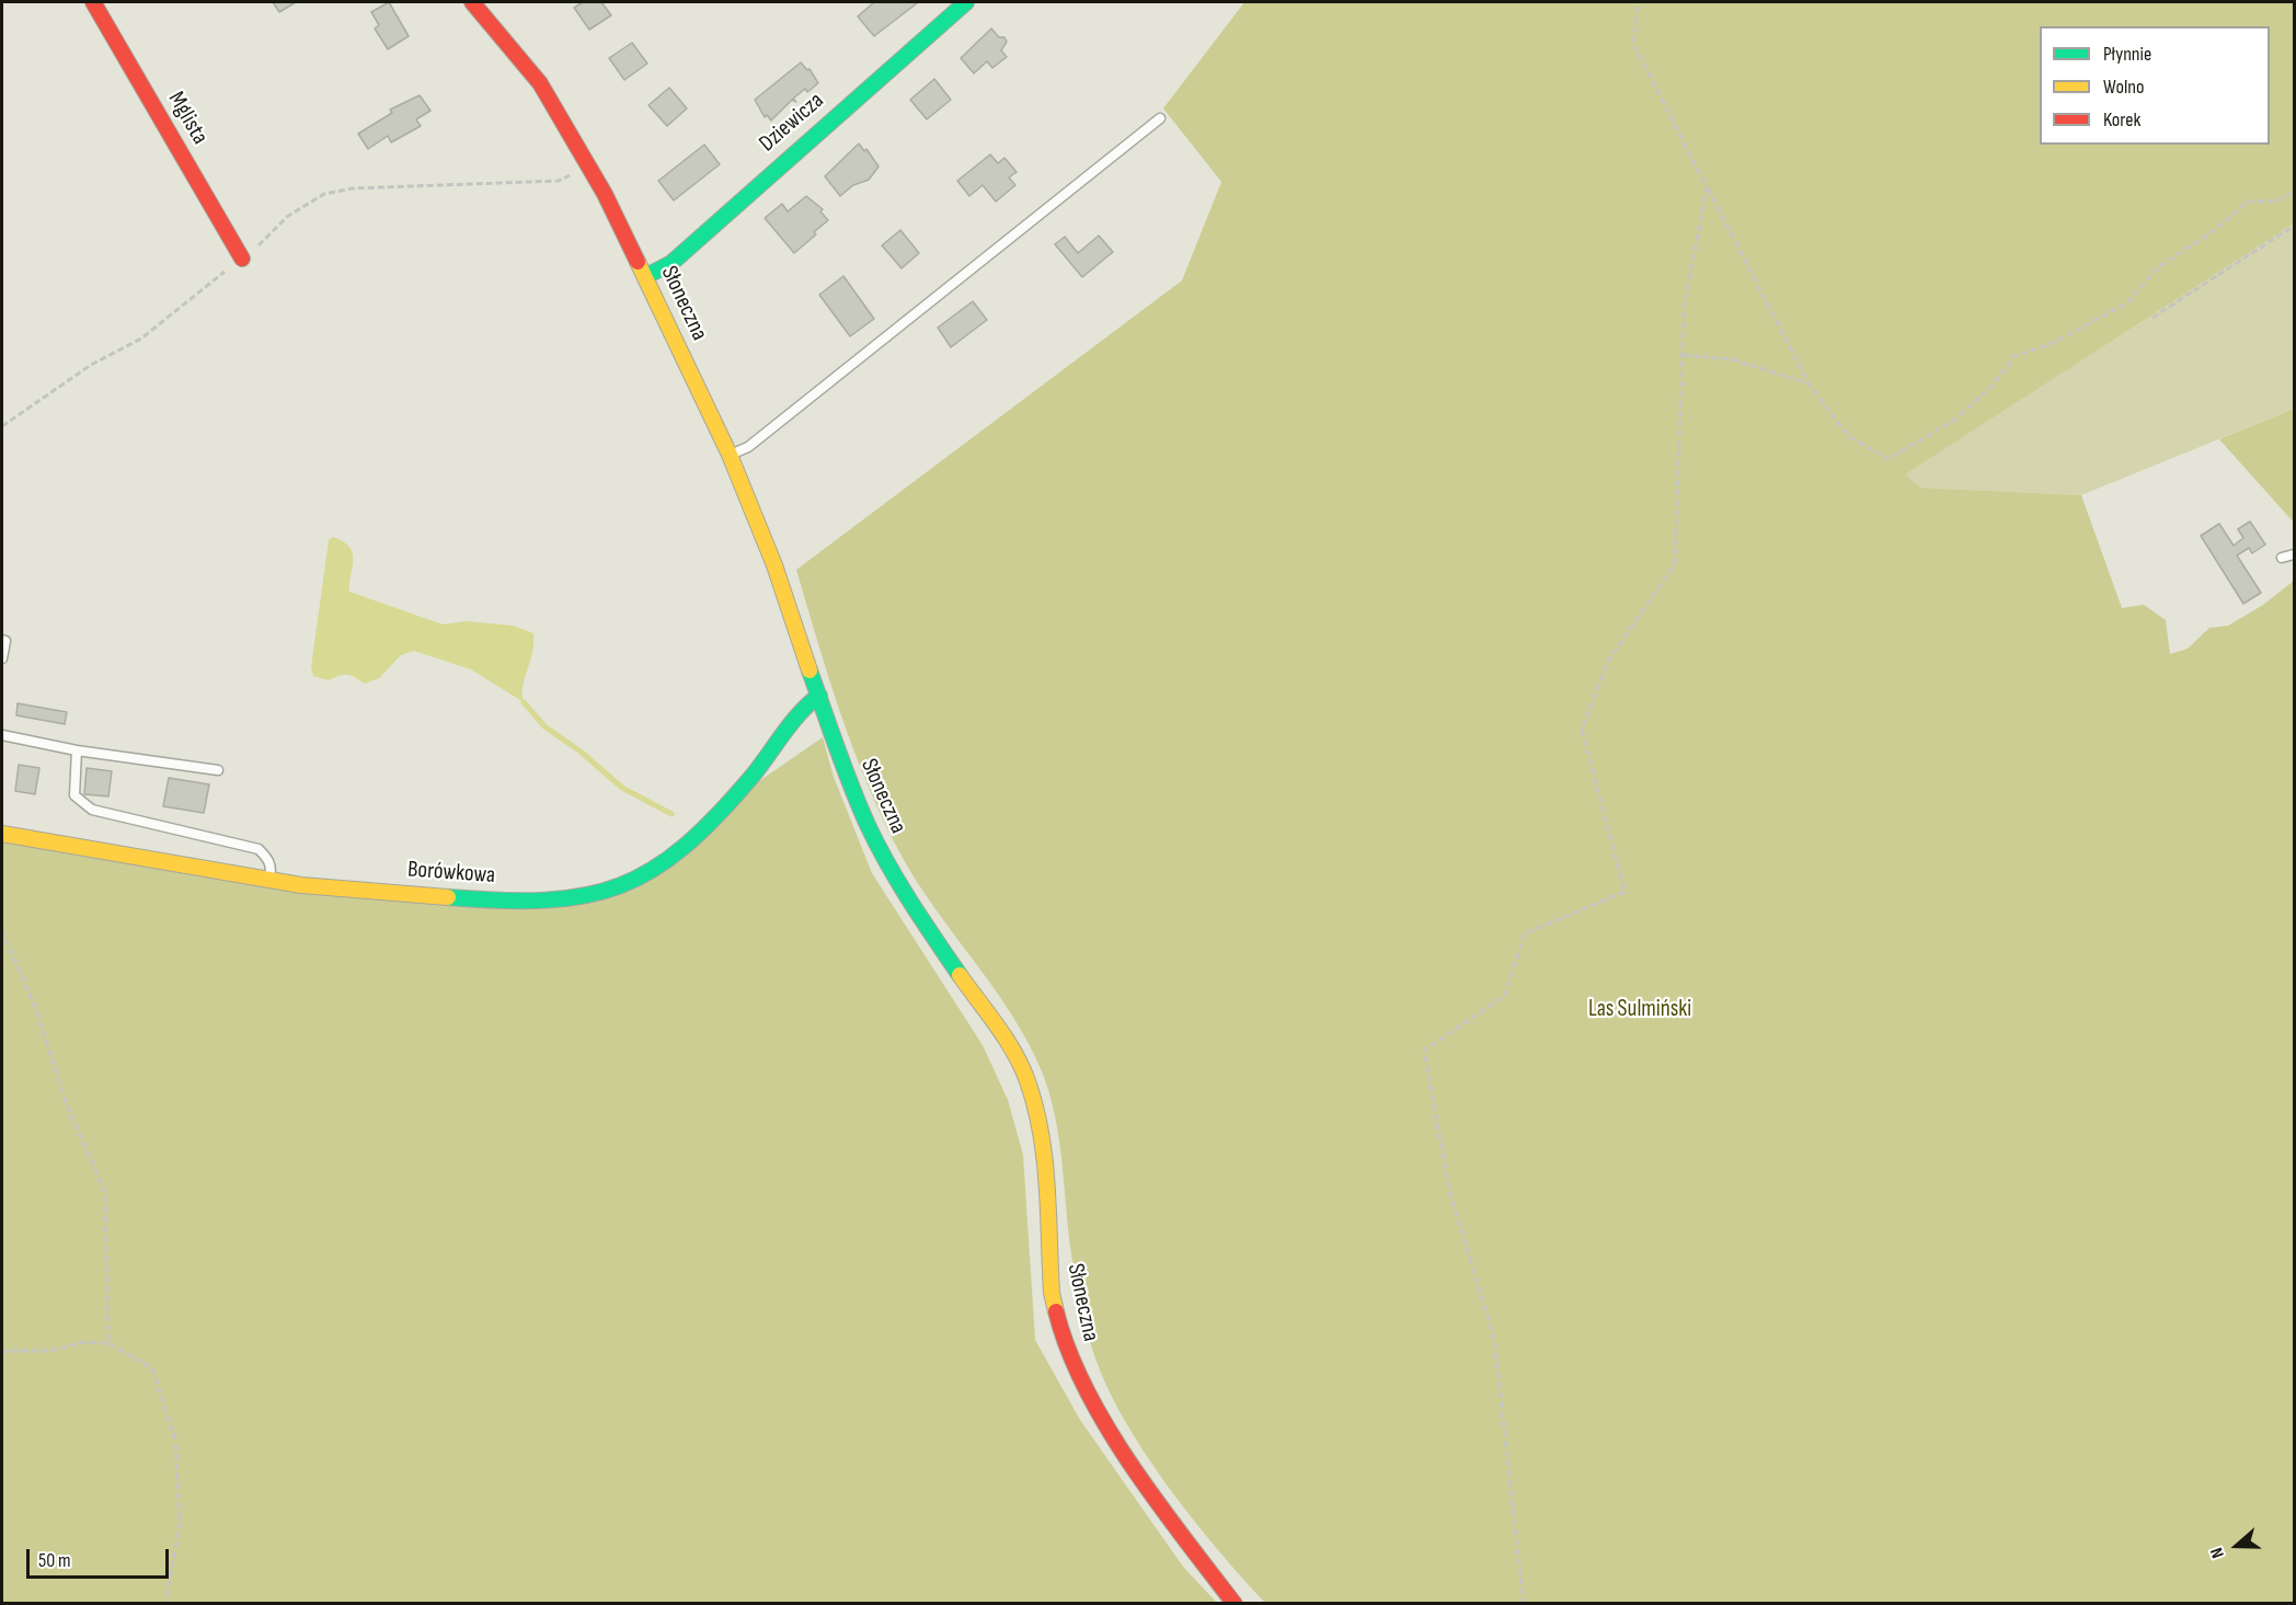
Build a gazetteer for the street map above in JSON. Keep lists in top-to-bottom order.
{
  "streets": {
    "street": [
      "Mglista",
      "Dziewicza",
      "Słoneczna",
      "Borówkowa"
    ]
  },
  "crossings": [
    ["Dziewicza", "Słoneczna"],
    ["Słoneczna", "Borówkowa"]
  ],
  "parks": ["Las Sulmiński"],
  "legend": ["Płynnie", "Wolno", "Korek"],
  "scale_bar": "50 m",
  "north": "left"
}
